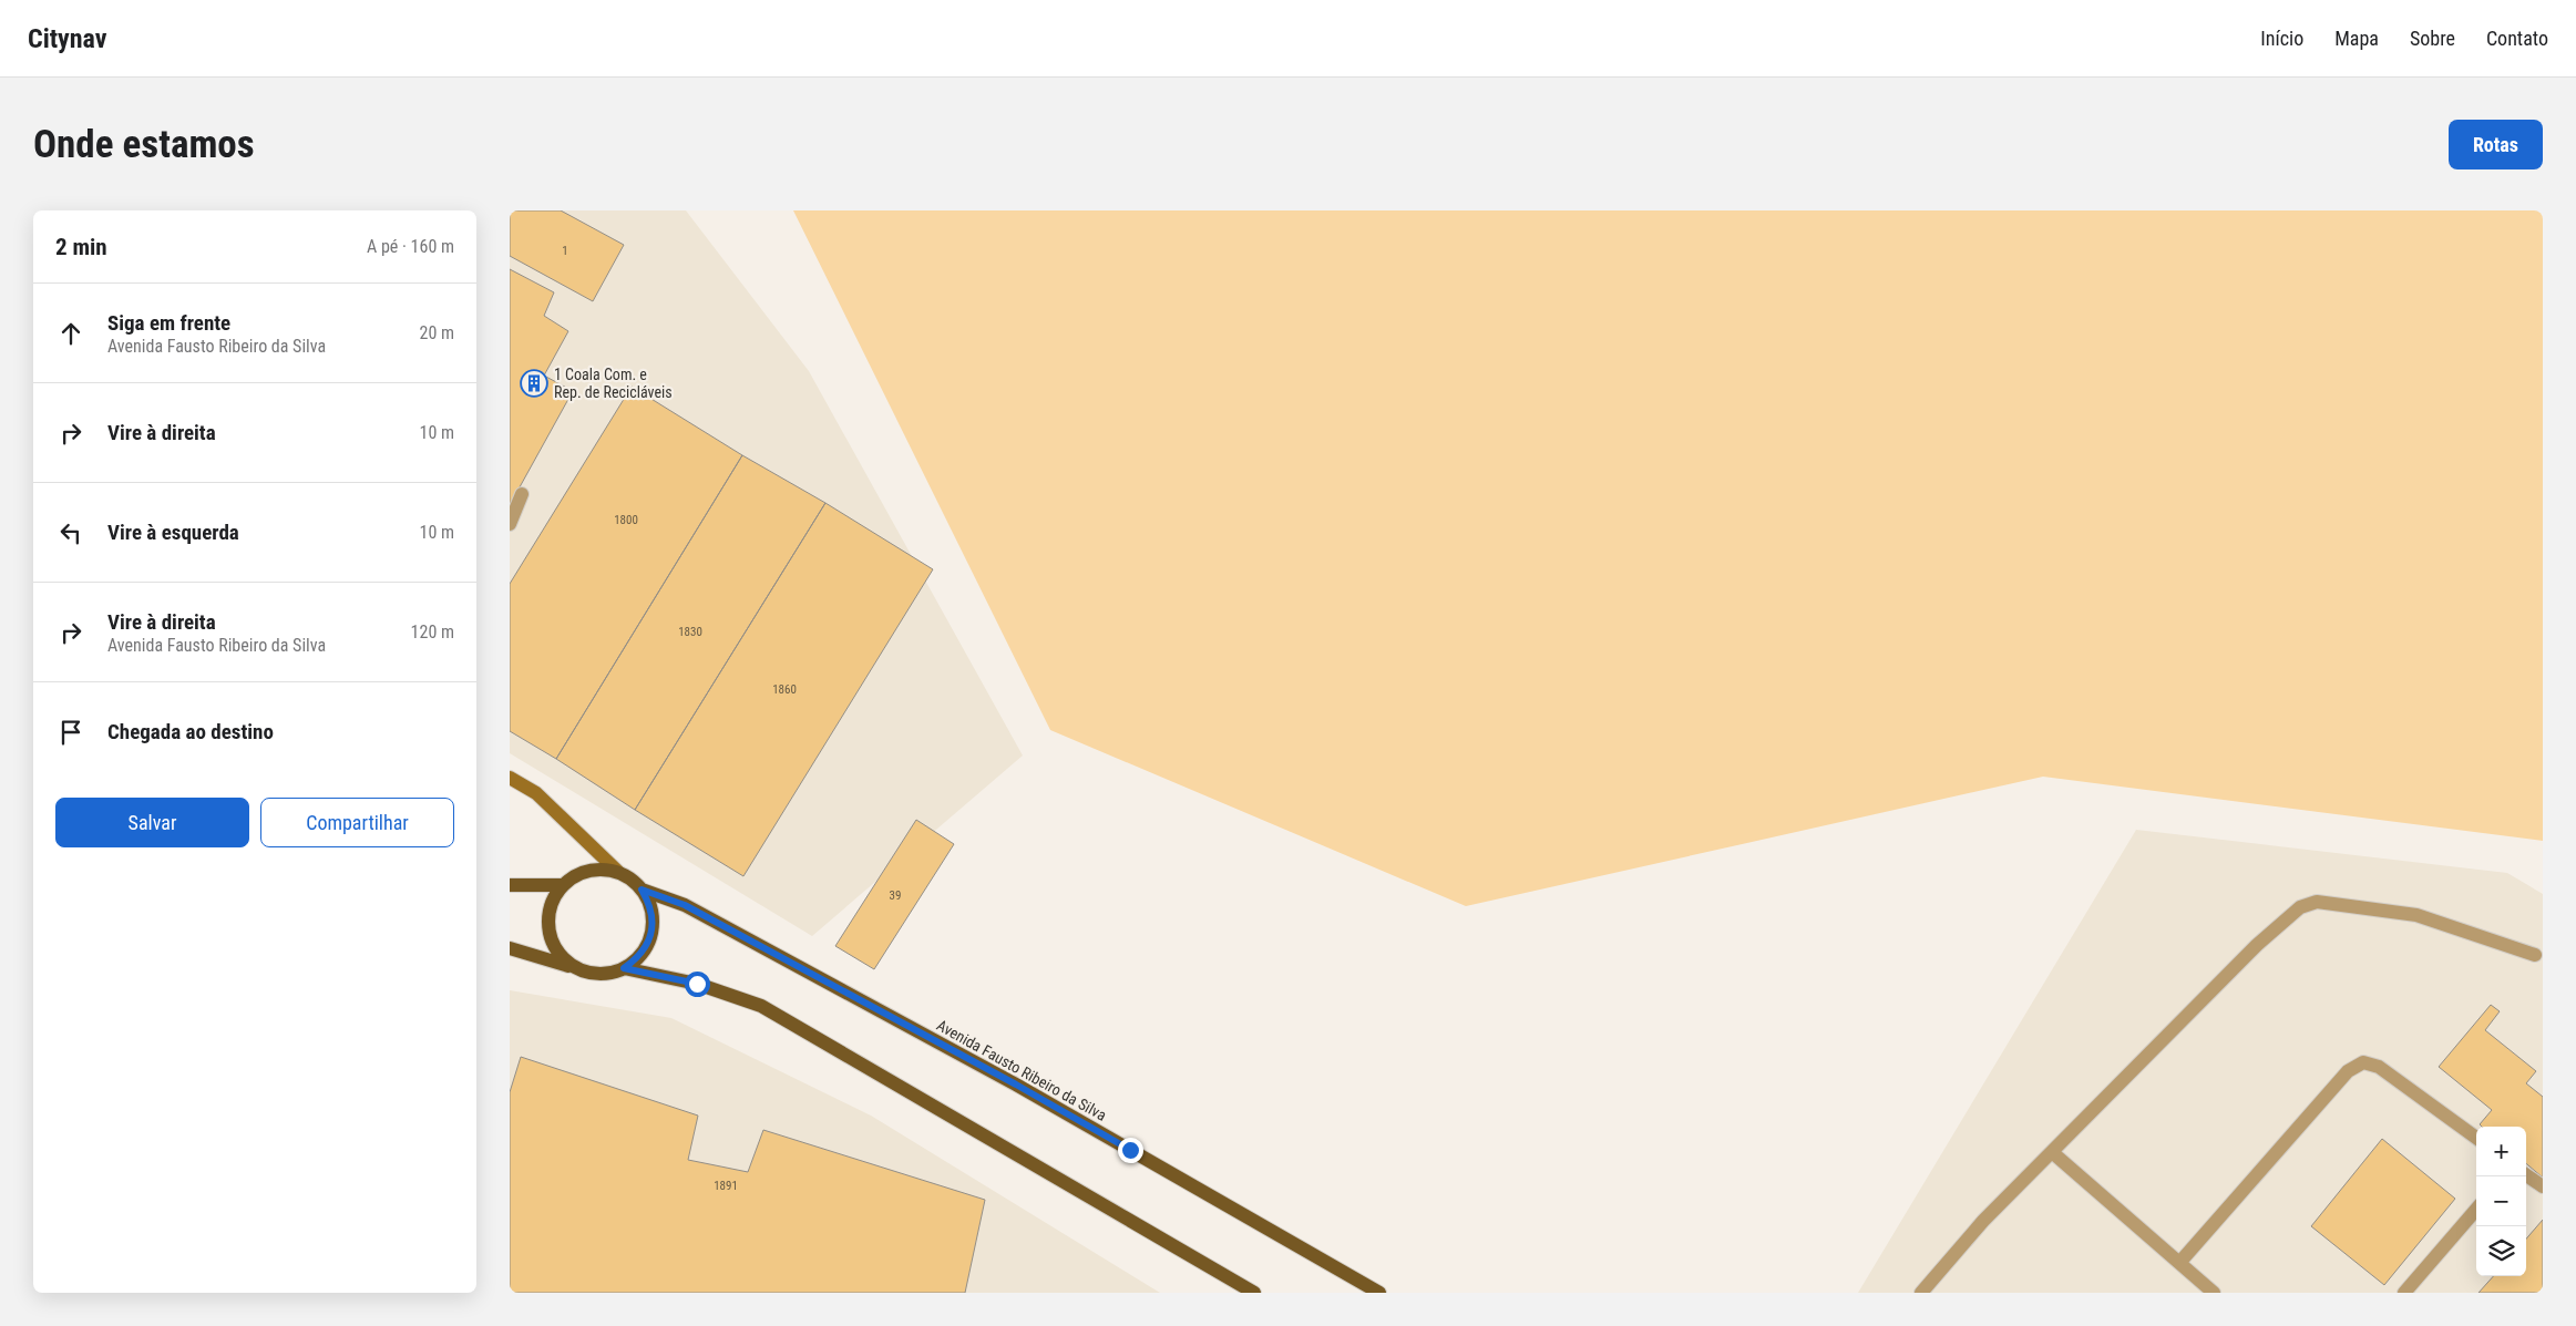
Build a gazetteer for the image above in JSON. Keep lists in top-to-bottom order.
{
  "streets": {
    "main road": ["Avenida Fausto Ribeiro da Silva"]
  },
  "places": {
    "building": ["1 Coala Com. e Rep. de Recicláveis"]
  },
  "house_numbers": [
    "1",
    "1800",
    "1830",
    "1860",
    "39",
    "1891"
  ],
  "page": {
    "header": "Citynav",
    "nav": [
      "Início",
      "Mapa",
      "Sobre",
      "Contato"
    ],
    "buttons": [
      "Rotas",
      ["Salvar", "Compartilhar"]
    ],
    "title": "Onde estamos",
    "heading": ["2 min", "A pé · 160 m"],
    "list": [
      ["Siga em frente", "Avenida Fausto Ribeiro da Silva", "20 m"],
      ["Vire à direita", "10 m"],
      ["Vire à esquerda", "10 m"],
      ["Vire à direita", "Avenida Fausto Ribeiro da Silva", "120 m"],
      "Chegada ao destino"
    ],
    "map_buttons": ["+", "−"]
  }
}
